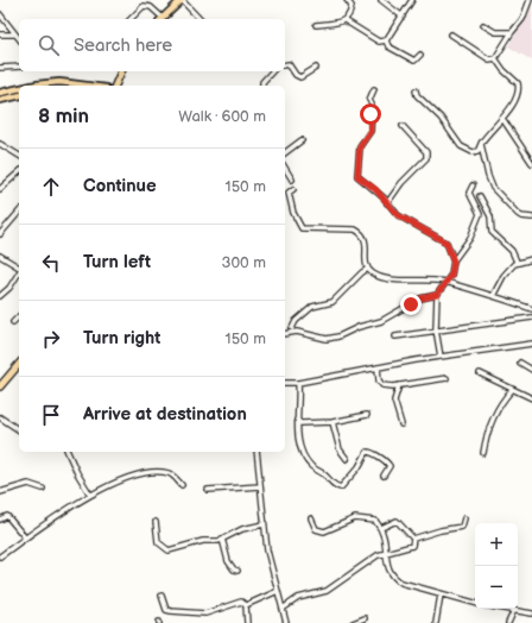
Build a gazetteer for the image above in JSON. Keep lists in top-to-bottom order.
{
  "page": {
    "search": "Search here",
    "heading": ["8 min", "Walk · 600 m"],
    "list": [
      ["Continue", "150 m"],
      ["Turn left", "300 m"],
      ["Turn right", "150 m"],
      "Arrive at destination"
    ],
    "map_buttons": ["+", "−"]
  }
}
